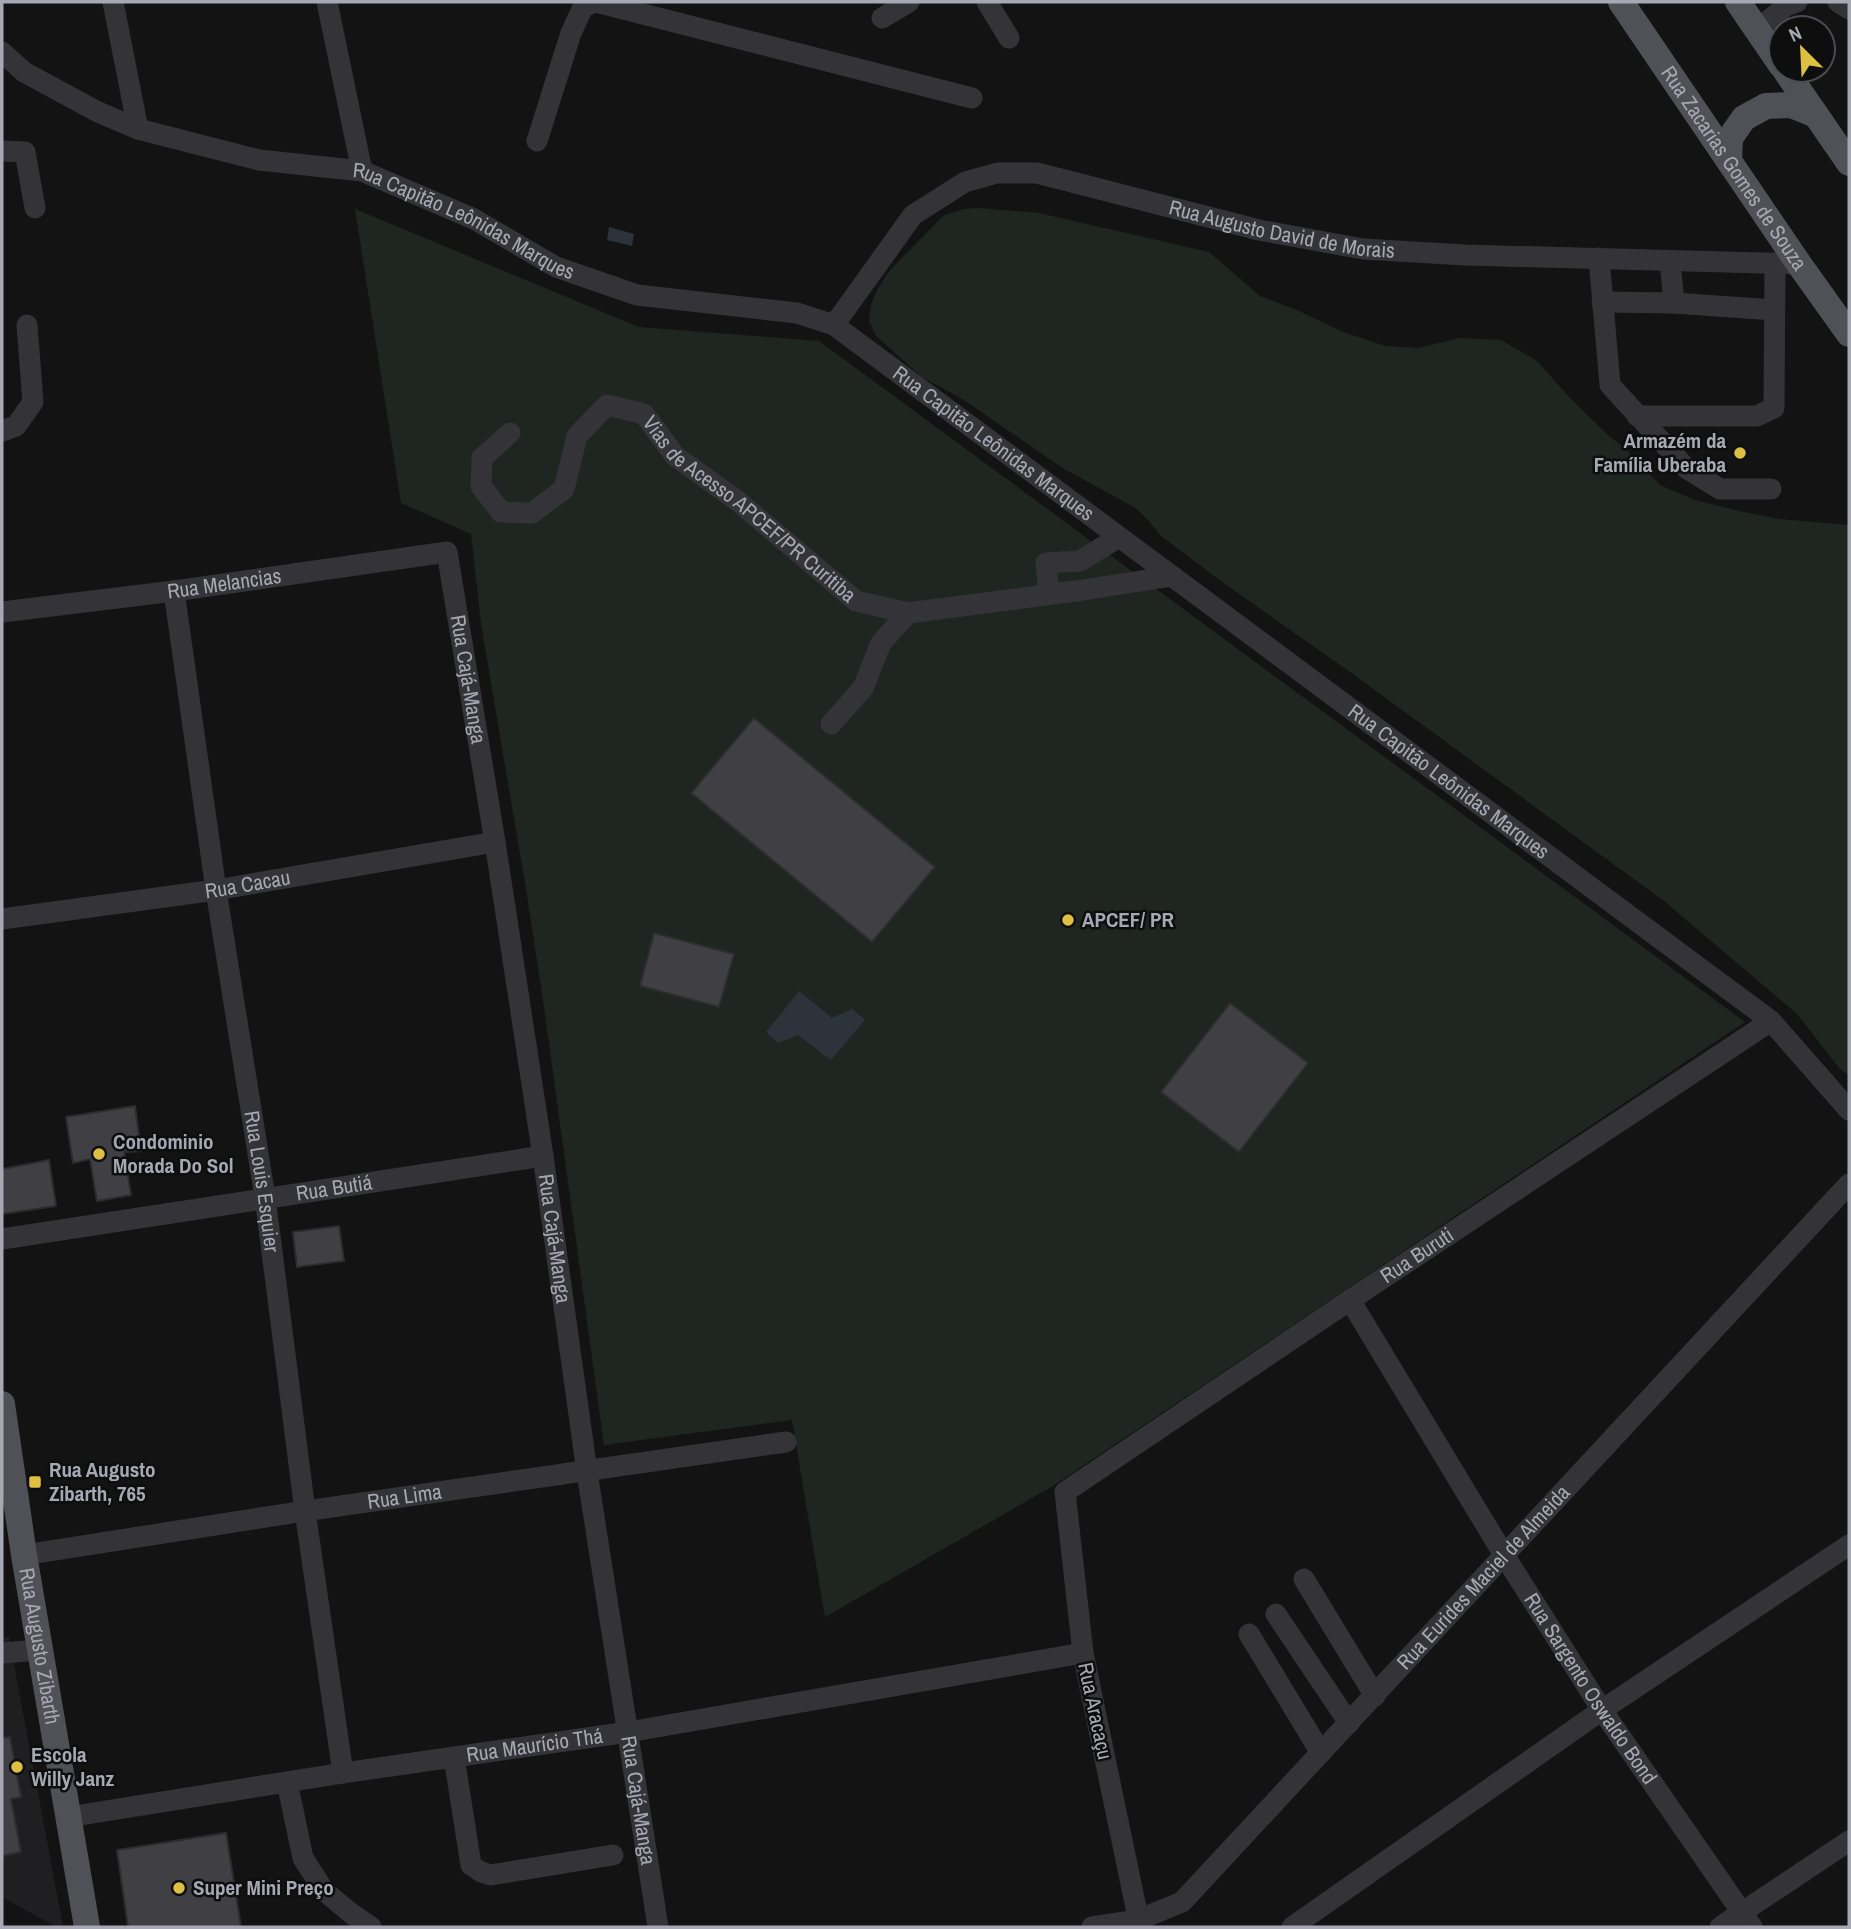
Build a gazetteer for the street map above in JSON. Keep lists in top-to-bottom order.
{
  "streets": {
    "main road": ["Rua Zacarias Gomes de Souza", "Rua Augusto Zibarth"],
    "street": [
      "Rua Capitão Leônidas Marques",
      "Rua Augusto David de Morais",
      "Vias de Acesso APCEF/PR Curitiba",
      "Rua Melancias",
      "Rua Cajá-Manga",
      "Rua Cacau",
      "Rua Louis Esquier",
      "Rua Butiá",
      "Rua Buruti",
      "Rua Lima",
      "Rua Eurides Maciel de Almeida",
      "Rua Sargento Oswaldo Bond",
      "Rua Aracaçu",
      "Rua Maurício Thá"
    ]
  },
  "crossings": [
    ["Rua Zacarias Gomes de Souza", "Rua Augusto David de Morais"],
    ["Rua Capitão Leônidas Marques", "Rua Augusto David de Morais"],
    ["Rua Capitão Leônidas Marques", "Vias de Acesso APCEF/PR Curitiba"],
    ["Rua Capitão Leônidas Marques", "Rua Buruti"],
    ["Rua Melancias", "Rua Cajá-Manga"],
    ["Rua Melancias", "Rua Louis Esquier"],
    ["Rua Cajá-Manga", "Rua Cacau"],
    ["Rua Cajá-Manga", "Rua Butiá"],
    ["Rua Cajá-Manga", "Rua Lima"],
    ["Rua Cajá-Manga", "Rua Maurício Thá"],
    ["Rua Cacau", "Rua Louis Esquier"],
    ["Rua Louis Esquier", "Rua Butiá"],
    ["Rua Louis Esquier", "Rua Lima"],
    ["Rua Louis Esquier", "Rua Maurício Thá"],
    ["Rua Buruti", "Rua Sargento Oswaldo Bond"],
    ["Rua Buruti", "Rua Aracaçu"],
    ["Rua Lima", "Rua Augusto Zibarth"],
    ["Rua Eurides Maciel de Almeida", "Rua Sargento Oswaldo Bond"],
    ["Rua Eurides Maciel de Almeida", "Rua Aracaçu"],
    ["Rua Augusto Zibarth", "Rua Maurício Thá"],
    ["Rua Aracaçu", "Rua Maurício Thá"]
  ],
  "places": {
    "other": [
      "Armazém da Família Uberaba",
      "APCEF/ PR",
      "Condominio Morada Do Sol",
      "Escola Willy Janz",
      "Super Mini Preço"
    ],
    "transit": ["Rua Augusto Zibarth, 765"]
  },
  "north": "top left"
}
